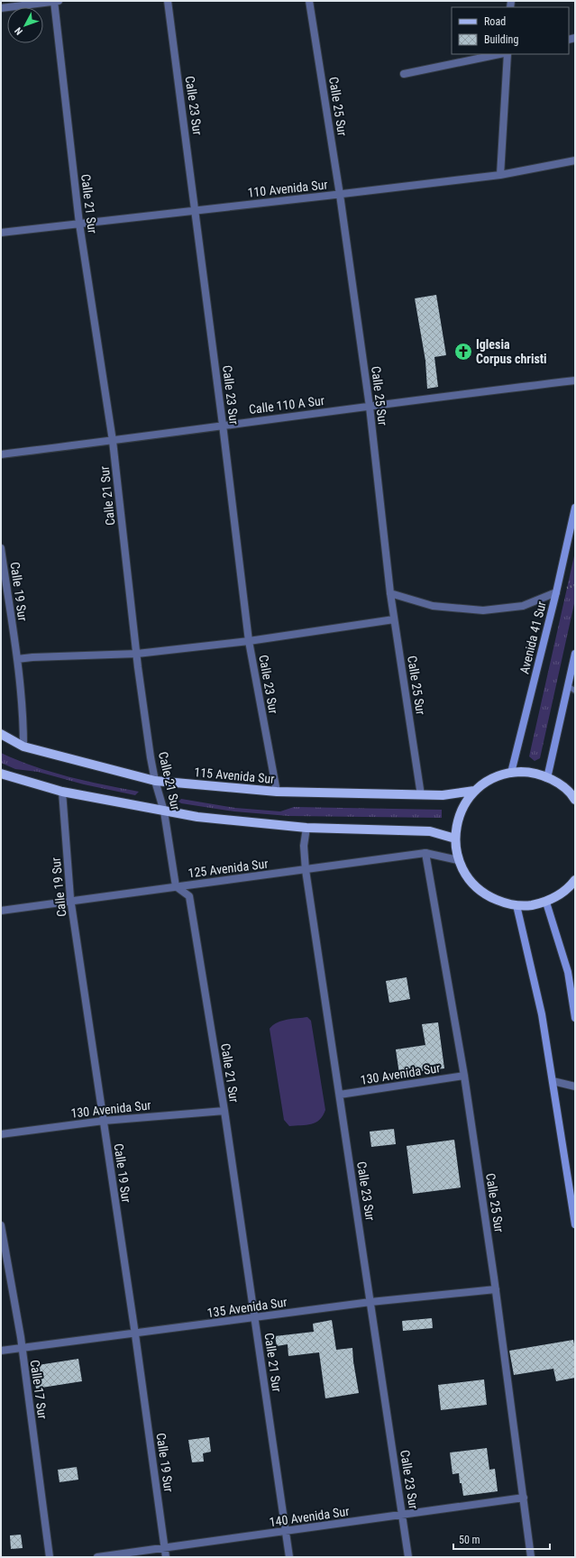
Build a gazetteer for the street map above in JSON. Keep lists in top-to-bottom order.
{
  "streets": {
    "main road": ["Avenida 41 Sur", "115 Avenida Sur"],
    "street": [
      "Calle 23 Sur",
      "Calle 25 Sur",
      "110 Avenida Sur",
      "Calle 21 Sur",
      "Calle 110 A Sur",
      "Calle 19 Sur",
      "125 Avenida Sur",
      "130 Avenida Sur",
      "135 Avenida Sur",
      "Calle 17 Sur",
      "140 Avenida Sur"
    ]
  },
  "crossings": [
    ["Calle 23 Sur", "110 Avenida Sur"],
    ["Calle 23 Sur", "Calle 110 A Sur"],
    ["Calle 23 Sur", "115 Avenida Sur"],
    ["Calle 23 Sur", "125 Avenida Sur"],
    ["Calle 23 Sur", "130 Avenida Sur"],
    ["Calle 23 Sur", "135 Avenida Sur"],
    ["Calle 23 Sur", "140 Avenida Sur"],
    ["Calle 25 Sur", "110 Avenida Sur"],
    ["Calle 25 Sur", "Calle 110 A Sur"],
    ["Calle 25 Sur", "115 Avenida Sur"],
    ["Calle 25 Sur", "125 Avenida Sur"],
    ["Calle 25 Sur", "130 Avenida Sur"],
    ["Calle 25 Sur", "135 Avenida Sur"],
    ["Calle 25 Sur", "140 Avenida Sur"],
    ["110 Avenida Sur", "Calle 21 Sur"],
    ["Calle 21 Sur", "Calle 110 A Sur"],
    ["Calle 21 Sur", "115 Avenida Sur"],
    ["Calle 21 Sur", "125 Avenida Sur"],
    ["Calle 21 Sur", "130 Avenida Sur"],
    ["Calle 21 Sur", "135 Avenida Sur"],
    ["Calle 21 Sur", "140 Avenida Sur"],
    ["Calle 19 Sur", "115 Avenida Sur"],
    ["Calle 19 Sur", "125 Avenida Sur"],
    ["Calle 19 Sur", "130 Avenida Sur"],
    ["Calle 19 Sur", "135 Avenida Sur"],
    ["Calle 19 Sur", "140 Avenida Sur"],
    ["135 Avenida Sur", "Calle 17 Sur"]
  ],
  "places": {
    "church": ["Iglesia Corpus christi"]
  },
  "legend": ["Road", "Building"],
  "scale_bar": "50 m",
  "north": "bottom left"
}
